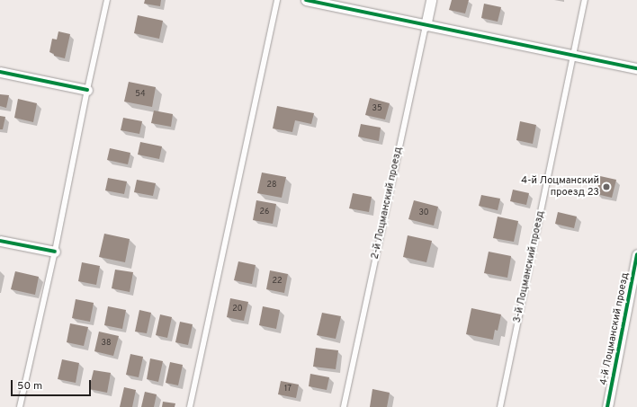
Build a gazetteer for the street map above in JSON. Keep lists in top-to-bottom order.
{
  "streets": {
    "street": ["2-й Лоцманский проезд", "4-й Лоцманский проезд"],
    "lane": ["3-й Лоцманский проезд"]
  },
  "places": ["4-й Лоцманский проезд 23"],
  "house_numbers": [
    "54",
    "35",
    "28",
    "26",
    "30",
    "22",
    "20",
    "38",
    "17"
  ],
  "scale_bar": "50 m"
}
